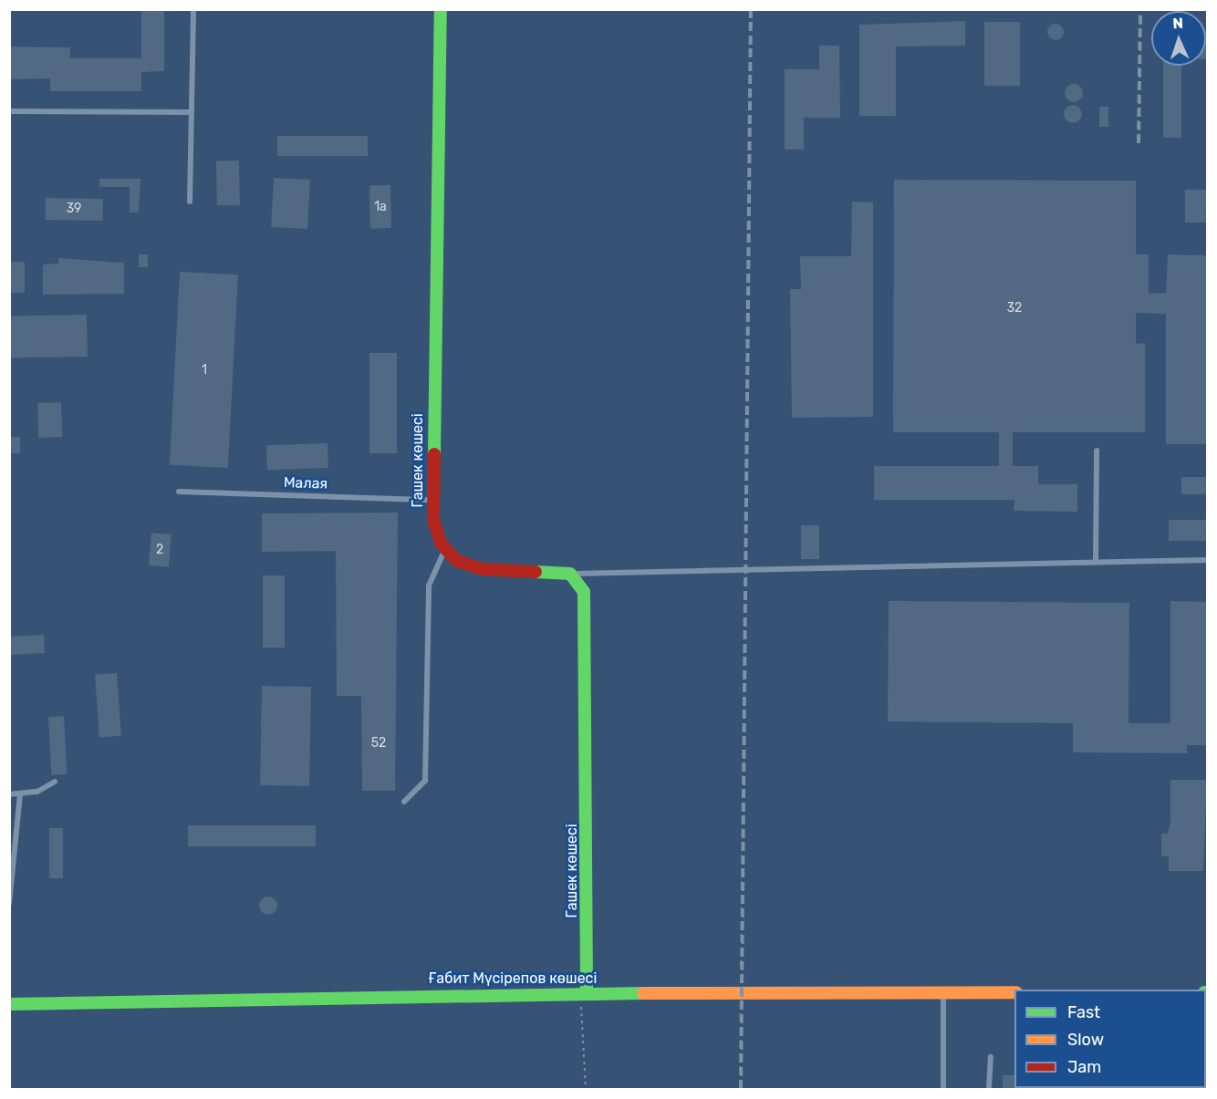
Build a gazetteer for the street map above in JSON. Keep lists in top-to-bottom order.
{
  "streets": {
    "street": ["Гашек көшесі", "Ғабит Мүсірепов көшесі"],
    "lane": ["Малая"]
  },
  "crossings": [
    ["Гашек көшесі", "Малая"],
    ["Гашек көшесі", "Ғабит Мүсірепов көшесі"]
  ],
  "house_numbers": [
    "1а",
    "39",
    "32",
    "1",
    "2",
    "52"
  ],
  "legend": ["Fast", "Slow", "Jam"],
  "north": "top"
}
